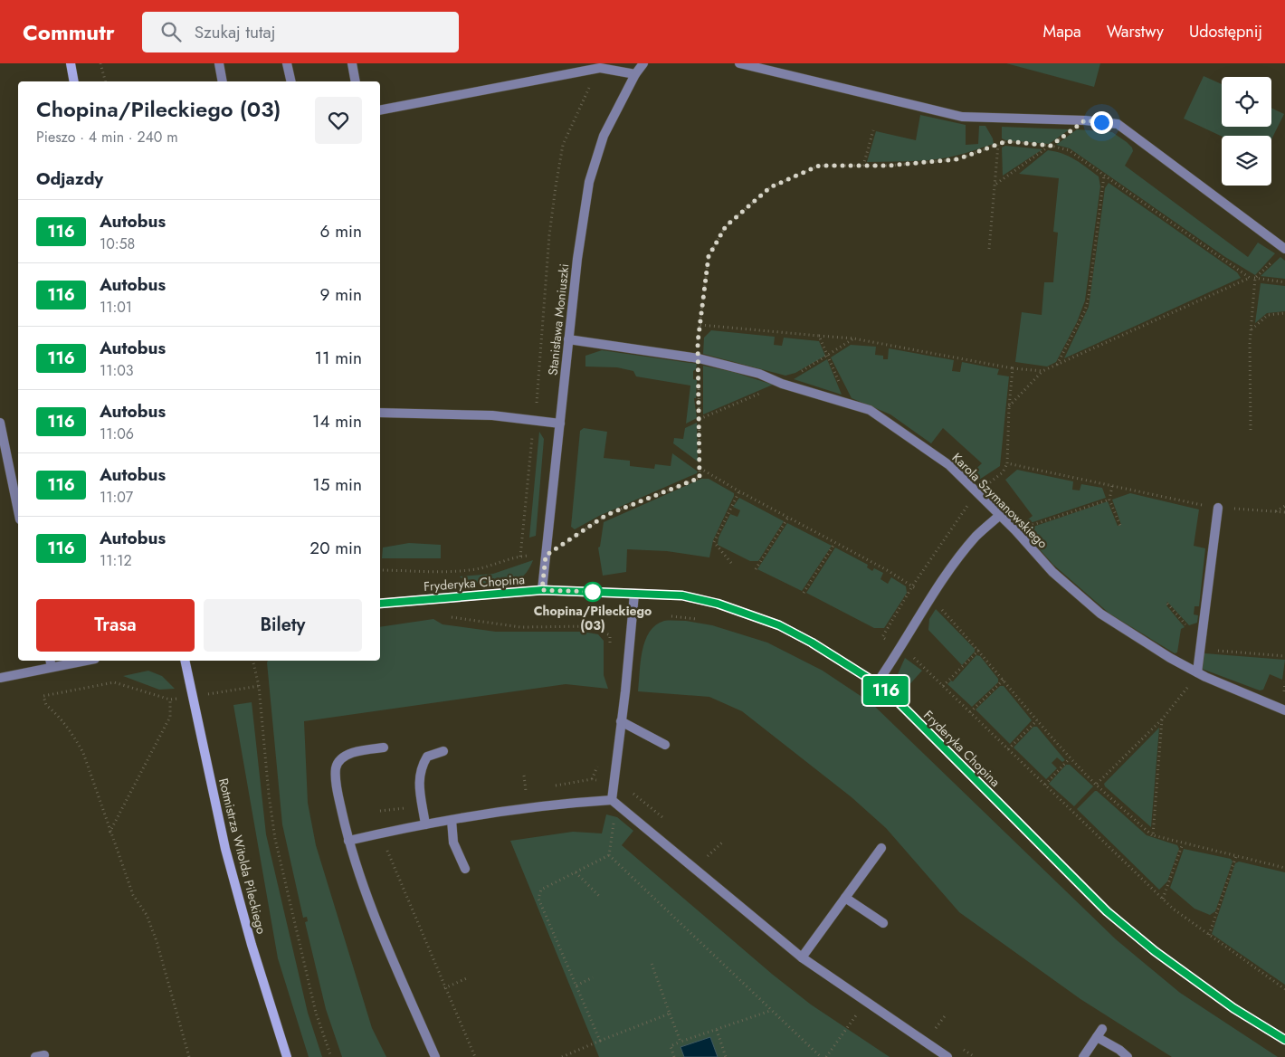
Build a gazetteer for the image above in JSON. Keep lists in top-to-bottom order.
{
  "streets": {
    "street": [
      "Stanisława Moniuszki",
      "Karola Szymanowskiego",
      "Fryderyka Chopina",
      "Rotmistrza Witolda Pileckiego"
    ]
  },
  "crossings": [
    ["Stanisława Moniuszki", "Karola Szymanowskiego"],
    ["Stanisława Moniuszki", "Fryderyka Chopina"]
  ],
  "places": ["Chopina/Pileckiego (03)"],
  "lines": ["bus line 116"],
  "page": {
    "header": "Commutr",
    "search": "Szukaj tutaj",
    "nav": ["Mapa", "Warstwy", "Udostępnij"],
    "on_map": "116",
    "heading": [
      ["Chopina/Pileckiego (03)", "Pieszo · 4 min · 240 m"],
      "Odjazdy"
    ],
    "list": [
      {
        "mark": "116",
        "name": "Autobus",
        "note": "10:58",
        "value": "6 min"
      },
      {
        "mark": "116",
        "name": "Autobus",
        "note": "11:01",
        "value": "9 min"
      },
      {
        "mark": "116",
        "name": "Autobus",
        "note": "11:03",
        "value": "11 min"
      },
      {
        "mark": "116",
        "name": "Autobus",
        "note": "11:06",
        "value": "14 min"
      },
      {
        "mark": "116",
        "name": "Autobus",
        "note": "11:07",
        "value": "15 min"
      },
      {
        "mark": "116",
        "name": "Autobus",
        "note": "11:12",
        "value": "20 min"
      }
    ],
    "buttons": ["Trasa", "Bilety"]
  }
}
